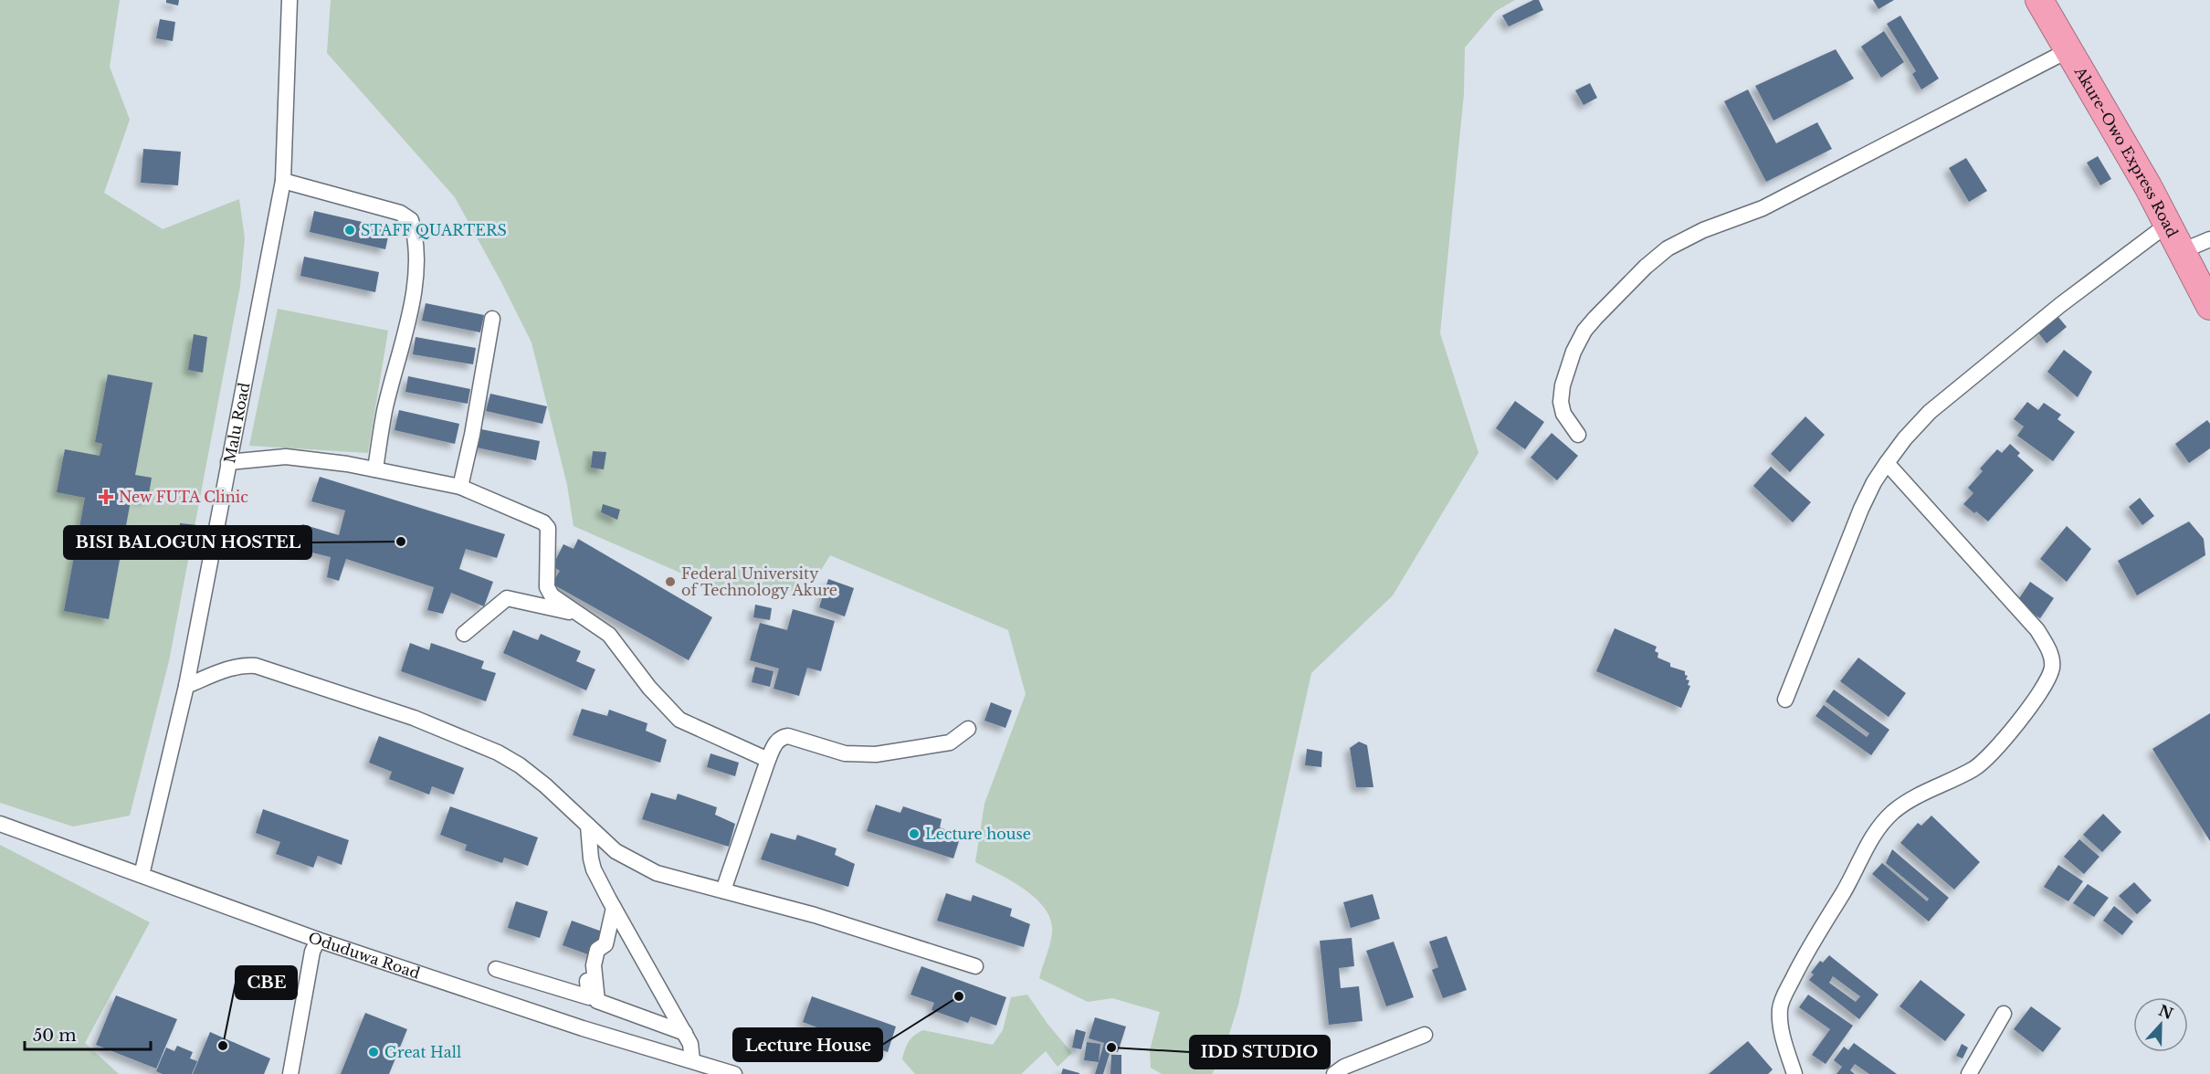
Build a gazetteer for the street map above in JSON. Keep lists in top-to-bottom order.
{
  "streets": {
    "highway": ["Akure-Owo Express Road"],
    "street": ["Malu Road", "Oduduwa Road"]
  },
  "crossings": [
    ["Malu Road", "Oduduwa Road"]
  ],
  "places": {
    "other": [
      "STAFF QUARTERS",
      "BISI BALOGUN HOSTEL",
      "Federal University of Technology Akure",
      "Lecture house",
      "Lecture House",
      "CBE",
      "IDD STUDIO",
      "Great Hall"
    ],
    "health": ["New FUTA Clinic"]
  },
  "scale_bar": "50 m",
  "north": "top"
}
